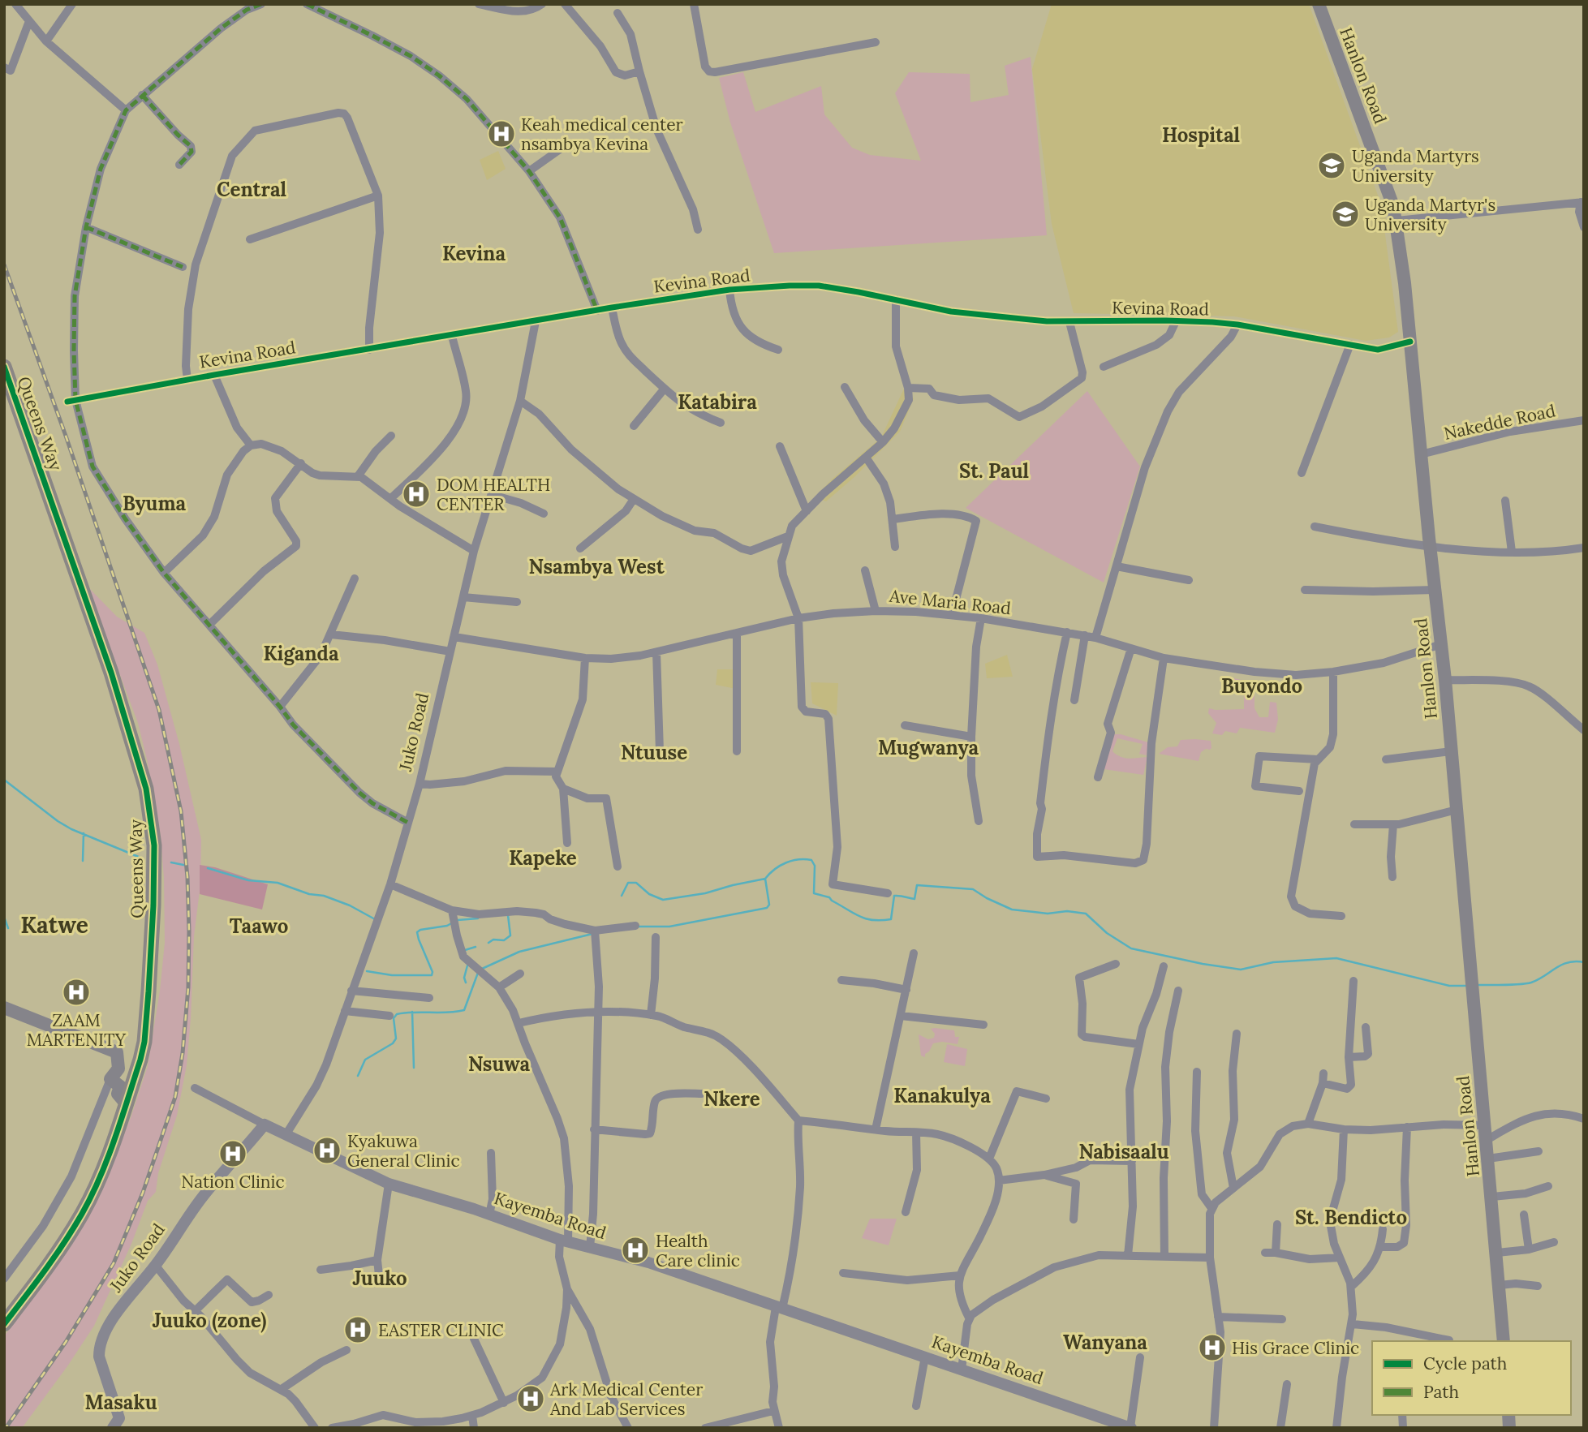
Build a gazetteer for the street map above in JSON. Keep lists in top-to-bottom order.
{
  "streets": {
    "highway": ["Queens Way"],
    "main road": ["Hanlon Road"],
    "street": [
      "Kevina Road",
      "Nakedde Road",
      "Ave Maria Road",
      "Juko Road",
      "Kayemba Road"
    ]
  },
  "crossings": [
    ["Hanlon Road", "Kevina Road"],
    ["Hanlon Road", "Nakedde Road"],
    ["Hanlon Road", "Ave Maria Road"],
    ["Kevina Road", "Juko Road"],
    ["Ave Maria Road", "Juko Road"],
    ["Juko Road", "Kayemba Road"]
  ],
  "districts": [
    "Hospital",
    "Central",
    "Kevina",
    "Katabira",
    "St. Paul",
    "Byuma",
    "Nsambya West",
    "Kiganda",
    "Buyondo",
    "Mugwanya",
    "Ntuuse",
    "Kapeke",
    "Katwe",
    "Taawo",
    "Nsuwa",
    "Kanakulya",
    "Nkere",
    "Nabisaalu",
    "St. Bendicto",
    "Juuko",
    "Juuko (zone)",
    "Wanyana",
    "Masaku"
  ],
  "places": {
    "hospital": [
      "Keah medical center nsambya Kevina",
      "DOM HEALTH CENTER",
      "ZAAM MARTENITY",
      "Kyakuwa General Clinic",
      "Nation Clinic",
      "Health Care clinic",
      "EASTER CLINIC",
      "His Grace Clinic",
      "Ark Medical Center And Lab Services"
    ],
    "school or university": ["Uganda Martyrs University", "Uganda Martyr's University"]
  },
  "legend": ["Cycle path", "Path"]
}
